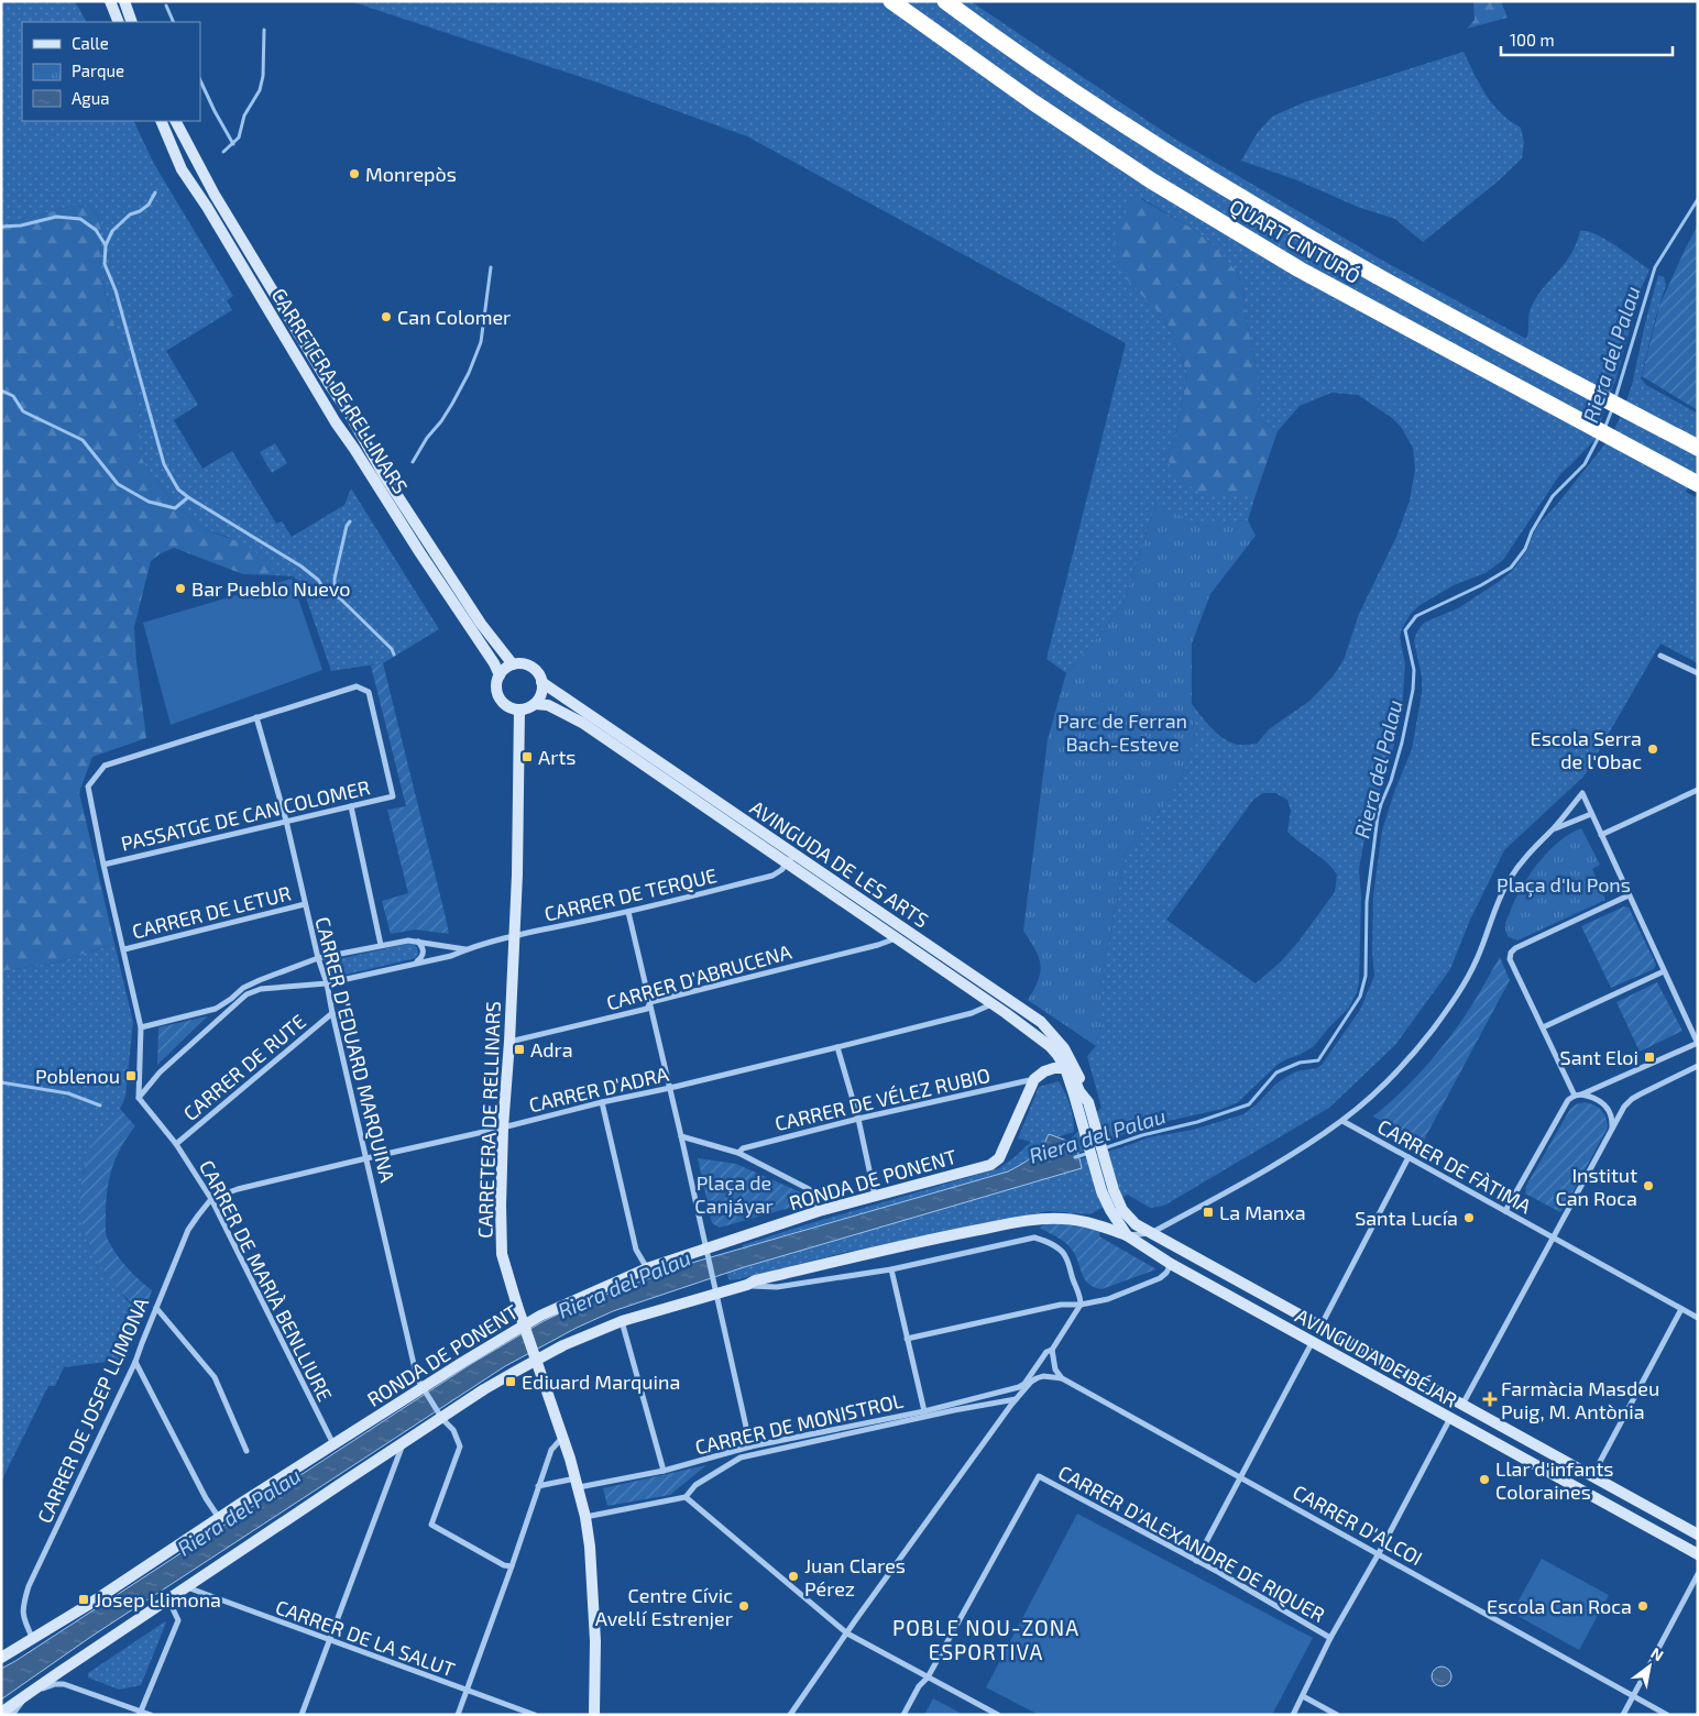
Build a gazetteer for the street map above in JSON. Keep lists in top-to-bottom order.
{
  "streets": {
    "highway": ["QUART CINTURÓ"],
    "main road": [
      "CARRETERA DE RELLINARS",
      "AVINGUDA DE LES ARTS",
      "RONDA DE PONENT",
      "AVINGUDA DE BÉJAR"
    ],
    "street": [
      "PASSATGE DE CAN COLOMER",
      "CARRER DE TERQUE",
      "CARRER DE LETUR",
      "CARRER D'ABRUCENA",
      "CARRER D'EDUARD MARQUINA",
      "CARRER DE RUTE",
      "CARRER D'ADRA",
      "CARRER DE VÉLEZ RUBIO",
      "CARRER DE FÀTIMA",
      "CARRER DE MARIÀ BENLLIURE",
      "CARRER DE JOSEP LLIMONA",
      "CARRER DE MONISTROL",
      "CARRER D'ALCOI",
      "CARRER D'ALEXANDRE DE RIQUER",
      "CARRER DE LA SALUT"
    ]
  },
  "crossings": [
    ["CARRETERA DE RELLINARS", "AVINGUDA DE LES ARTS"],
    ["CARRETERA DE RELLINARS", "CARRER DE TERQUE"],
    ["CARRETERA DE RELLINARS", "CARRER D'ABRUCENA"],
    ["CARRETERA DE RELLINARS", "CARRER D'ADRA"],
    ["CARRETERA DE RELLINARS", "CARRER DE MONISTROL"],
    ["PASSATGE DE CAN COLOMER", "CARRER D'EDUARD MARQUINA"],
    ["AVINGUDA DE LES ARTS", "CARRER DE TERQUE"],
    ["AVINGUDA DE LES ARTS", "CARRER D'ABRUCENA"],
    ["AVINGUDA DE LES ARTS", "CARRER D'ADRA"],
    ["AVINGUDA DE LES ARTS", "RONDA DE PONENT"],
    ["AVINGUDA DE LES ARTS", "AVINGUDA DE BÉJAR"],
    ["CARRER DE TERQUE", "CARRER D'EDUARD MARQUINA"],
    ["CARRER DE TERQUE", "CARRER DE MARIÀ BENLLIURE"],
    ["CARRER DE LETUR", "CARRER D'EDUARD MARQUINA"],
    ["CARRER D'EDUARD MARQUINA", "CARRER DE RUTE"],
    ["CARRER D'EDUARD MARQUINA", "CARRER D'ADRA"],
    ["CARRER D'EDUARD MARQUINA", "RONDA DE PONENT"],
    ["CARRER DE RUTE", "CARRER DE MARIÀ BENLLIURE"],
    ["CARRER D'ADRA", "CARRER DE MARIÀ BENLLIURE"],
    ["CARRER D'ADRA", "CARRER DE JOSEP LLIMONA"],
    ["CARRER DE VÉLEZ RUBIO", "RONDA DE PONENT"],
    ["RONDA DE PONENT", "CARRER DE MARIÀ BENLLIURE"],
    ["RONDA DE PONENT", "AVINGUDA DE BÉJAR"],
    ["RONDA DE PONENT", "CARRER DE JOSEP LLIMONA"],
    ["CARRER DE MARIÀ BENLLIURE", "CARRER DE JOSEP LLIMONA"]
  ],
  "districts": ["POBLE NOU-ZONA ESPORTIVA"],
  "water": ["Riera del Palau"],
  "parks": ["Parc de Ferran Bach-Esteve", "Plaça d'Iu Pons", "Plaça de Canjáyar"],
  "places": {
    "other": [
      "Monrepòs",
      "Can Colomer",
      "Bar Pueblo Nuevo",
      "Escola Serra de l'Obac",
      "Institut Can Roca",
      "Santa Lucía",
      "Llar d'infants Coloraines",
      "Juan Clares Pérez",
      "Centre Cívic Avel·lí Estrenjer",
      "Escola Can Roca"
    ],
    "transit": [
      "Arts",
      "Adra",
      "Sant Eloi",
      "Poblenou",
      "La Manxa",
      "Ediuard Marquina",
      "Josep Llimona"
    ],
    "health": ["Farmàcia Masdeu Puig, M. Antònia"]
  },
  "legend": ["Calle", "Parque", "Agua"],
  "scale_bar": "100 m",
  "north": "top right"
}
